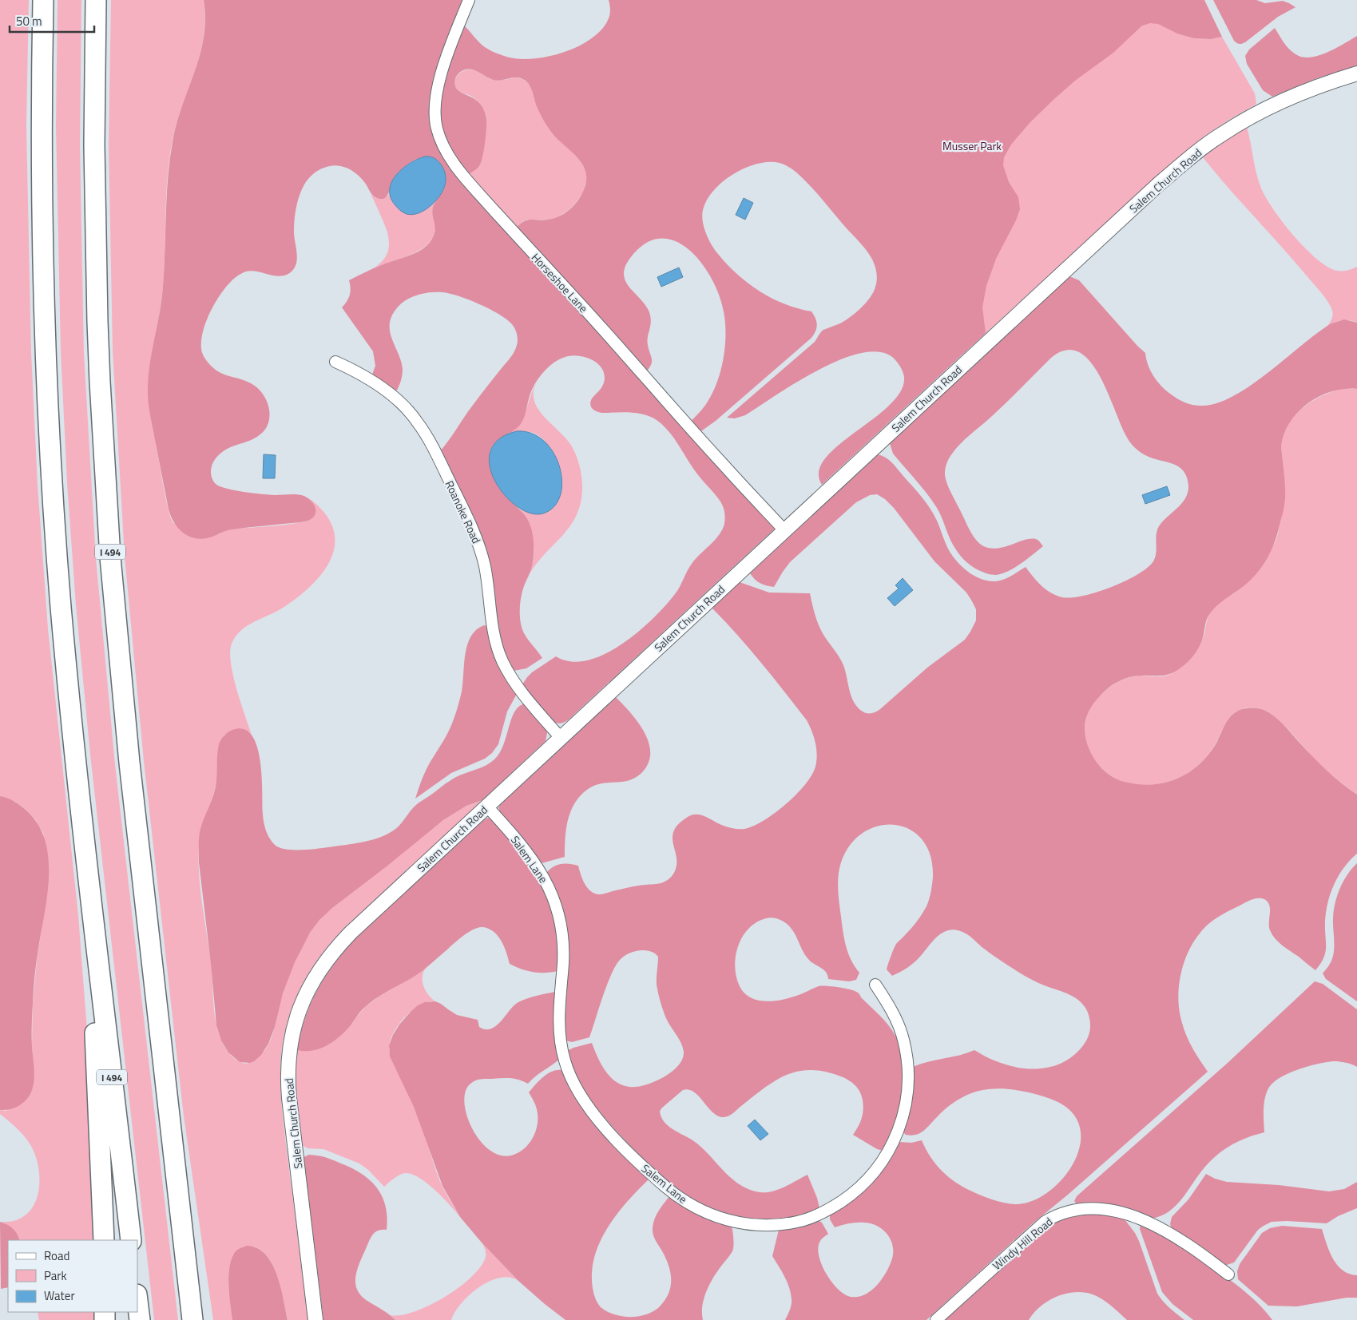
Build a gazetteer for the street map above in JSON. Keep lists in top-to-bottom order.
{
  "streets": {
    "highway": ["I 494"],
    "street": [
      "Salem Church Road",
      "Horseshoe Lane",
      "Roanoke Road",
      "Salem Lane",
      "Windy Hill Road"
    ]
  },
  "crossings": [
    ["Salem Church Road", "Horseshoe Lane"],
    ["Salem Church Road", "Roanoke Road"],
    ["Salem Church Road", "Salem Lane"]
  ],
  "parks": ["Musser Park"],
  "legend": ["Road", "Park", "Water"],
  "scale_bar": "50 m"
}
